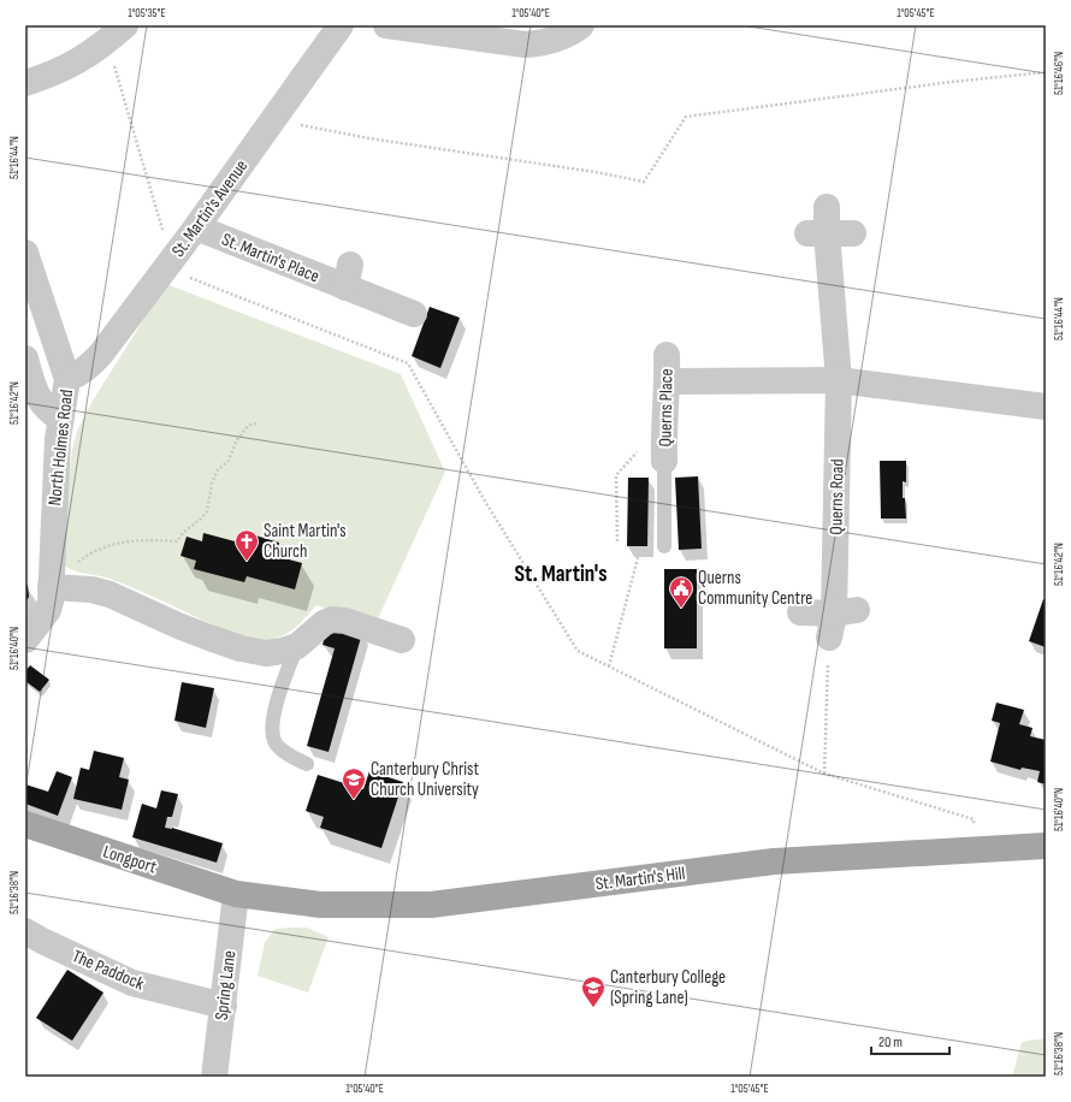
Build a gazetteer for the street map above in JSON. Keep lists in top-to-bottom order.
{
  "streets": {
    "main road": ["Longport", "St. Martin's Hill"],
    "street": [
      "St. Martin's Avenue",
      "St. Martin's Place",
      "Querns Place",
      "North Holmes Road",
      "Querns Road",
      "The Paddock",
      "Spring Lane"
    ]
  },
  "crossings": [
    ["St. Martin's Avenue", "St. Martin's Place"],
    ["St. Martin's Avenue", "North Holmes Road"],
    ["Longport", "St. Martin's Hill"],
    ["Longport", "Spring Lane"],
    ["St. Martin's Hill", "Spring Lane"],
    ["The Paddock", "Spring Lane"]
  ],
  "districts": ["St. Martin's"],
  "places": {
    "church": ["Saint Martin's Church"],
    "public building": ["Querns Community Centre"],
    "school or university": ["Canterbury Christ Church University", "Canterbury College (Spring Lane)"]
  },
  "scale_bar": "20 m",
  "coordinates": [
    "1°05'35\"E",
    "1°05'40\"E",
    "1°05'45\"E",
    "51°16'46\"N",
    "51°16'44\"N",
    "51°16'42\"N",
    "51°16'40\"N",
    "51°16'38\"N"
  ]
}
